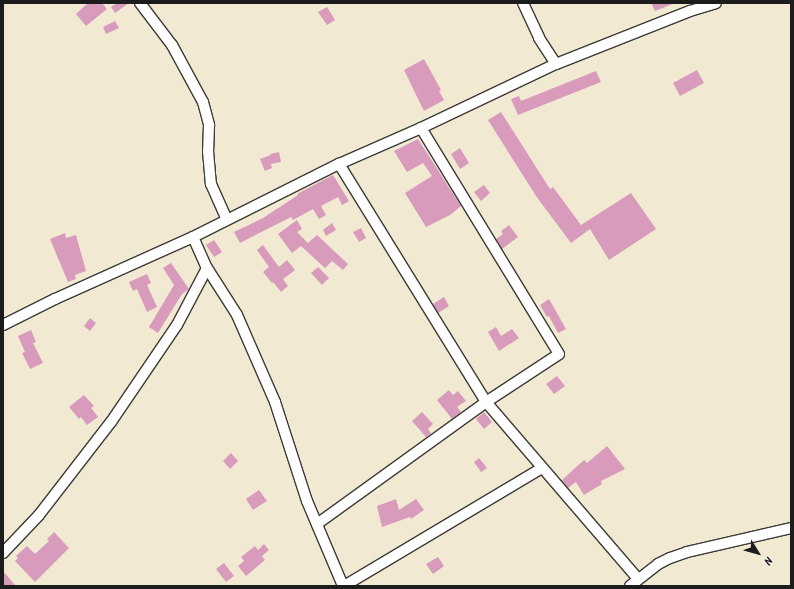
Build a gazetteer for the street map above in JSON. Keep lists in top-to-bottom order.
{
  "north": "bottom right"
}
